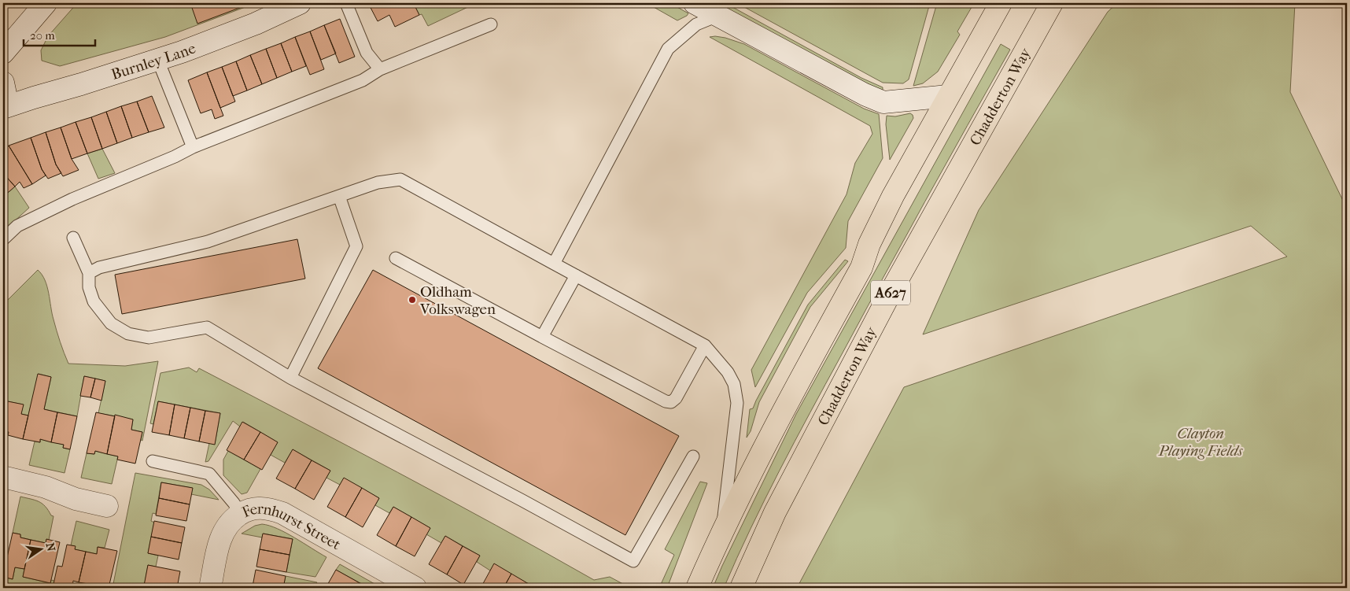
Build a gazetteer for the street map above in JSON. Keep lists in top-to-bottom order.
{
  "streets": {
    "highway": ["Chadderton Way", "A627"],
    "street": ["Burnley Lane", "Fernhurst Street"]
  },
  "parks": ["Clayton Playing Fields"],
  "places": ["Oldham Volkswagen"],
  "scale_bar": "20 m",
  "north": "right"
}
